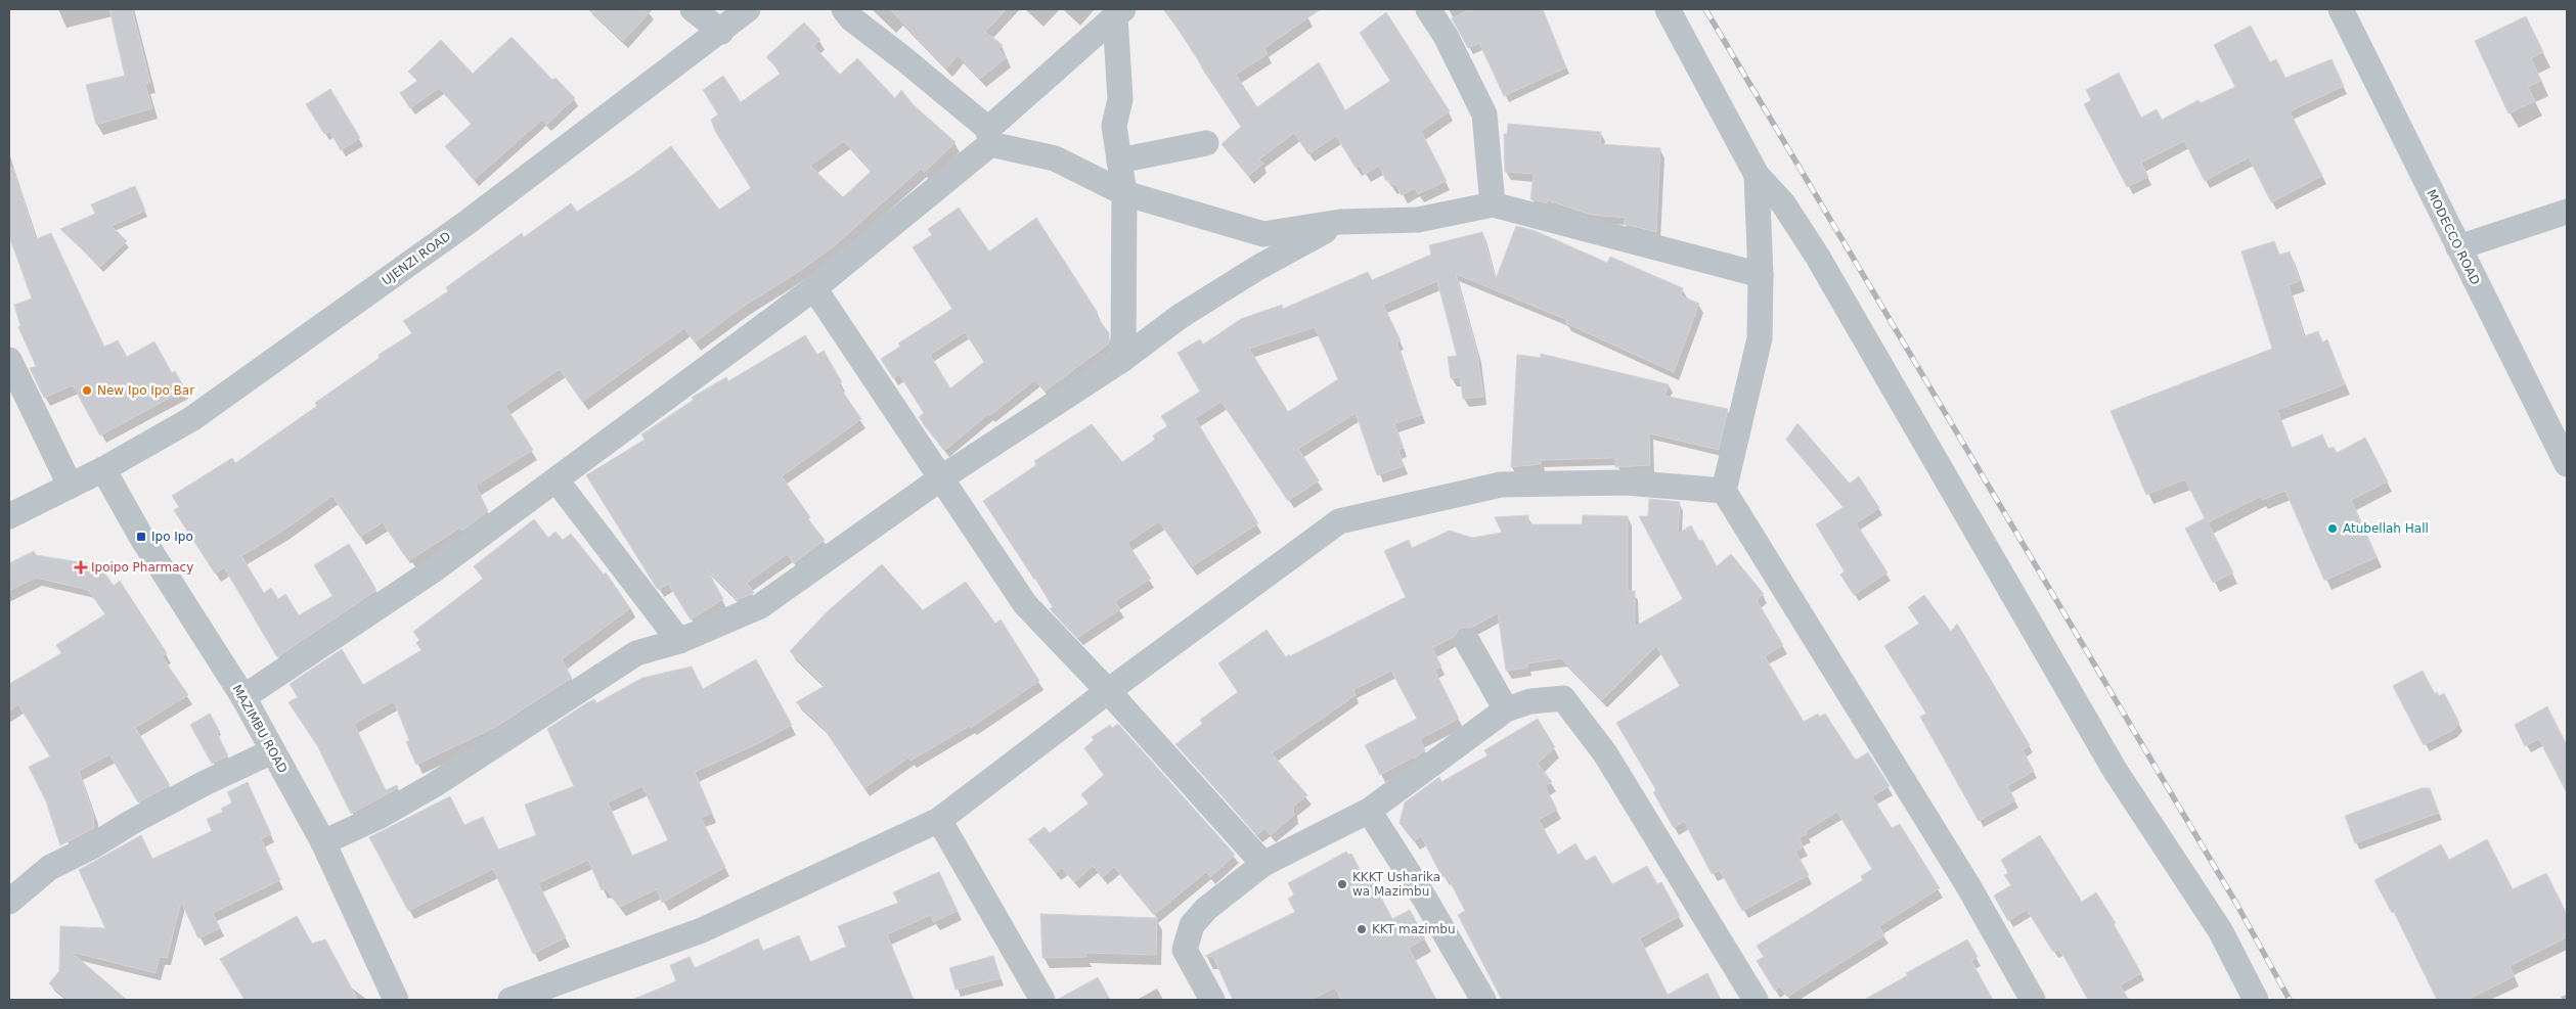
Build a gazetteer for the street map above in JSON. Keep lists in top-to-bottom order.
{
  "streets": {
    "street": ["MODECCO ROAD", "UJENZI ROAD", "MAZIMBU ROAD"]
  },
  "crossings": [
    ["UJENZI ROAD", "MAZIMBU ROAD"]
  ],
  "places": {
    "other": [
      "New Ipo Ipo Bar",
      "Atubellah Hall",
      "KKKT Usharika wa Mazimbu",
      "KKT mazimbu"
    ],
    "transit": ["Ipo Ipo"],
    "health": ["Ipoipo Pharmacy"]
  }
}
